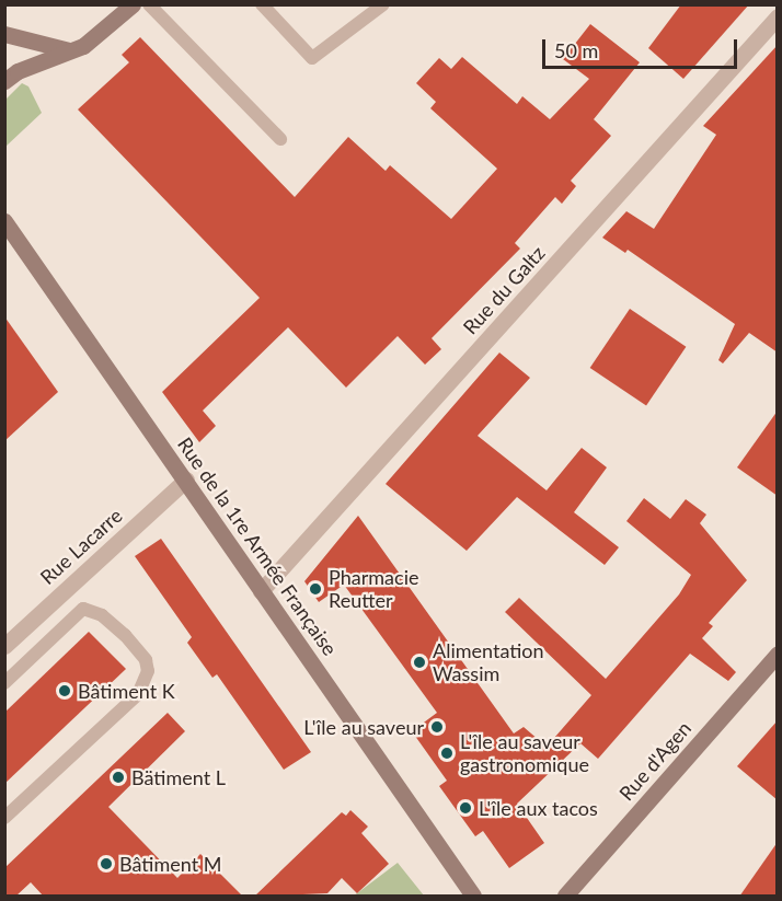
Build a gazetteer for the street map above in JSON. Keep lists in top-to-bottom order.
{
  "streets": {
    "main road": ["Rue de la 1re Armée Française", "Rue d'Agen"],
    "street": ["Rue du Galtz", "Rue Lacarre"]
  },
  "crossings": [
    ["Rue du Galtz", "Rue de la 1re Armée Française"],
    ["Rue Lacarre", "Rue de la 1re Armée Française"]
  ],
  "places": [
    "Pharmacie Reutter",
    "Alimentation Wassim",
    "Bâtiment K",
    "L'île au saveur",
    "L'île au saveur gastronomique",
    "Bätiment L",
    "L'île aux tacos",
    "Bâtiment M"
  ],
  "scale_bar": "50 m"
}
